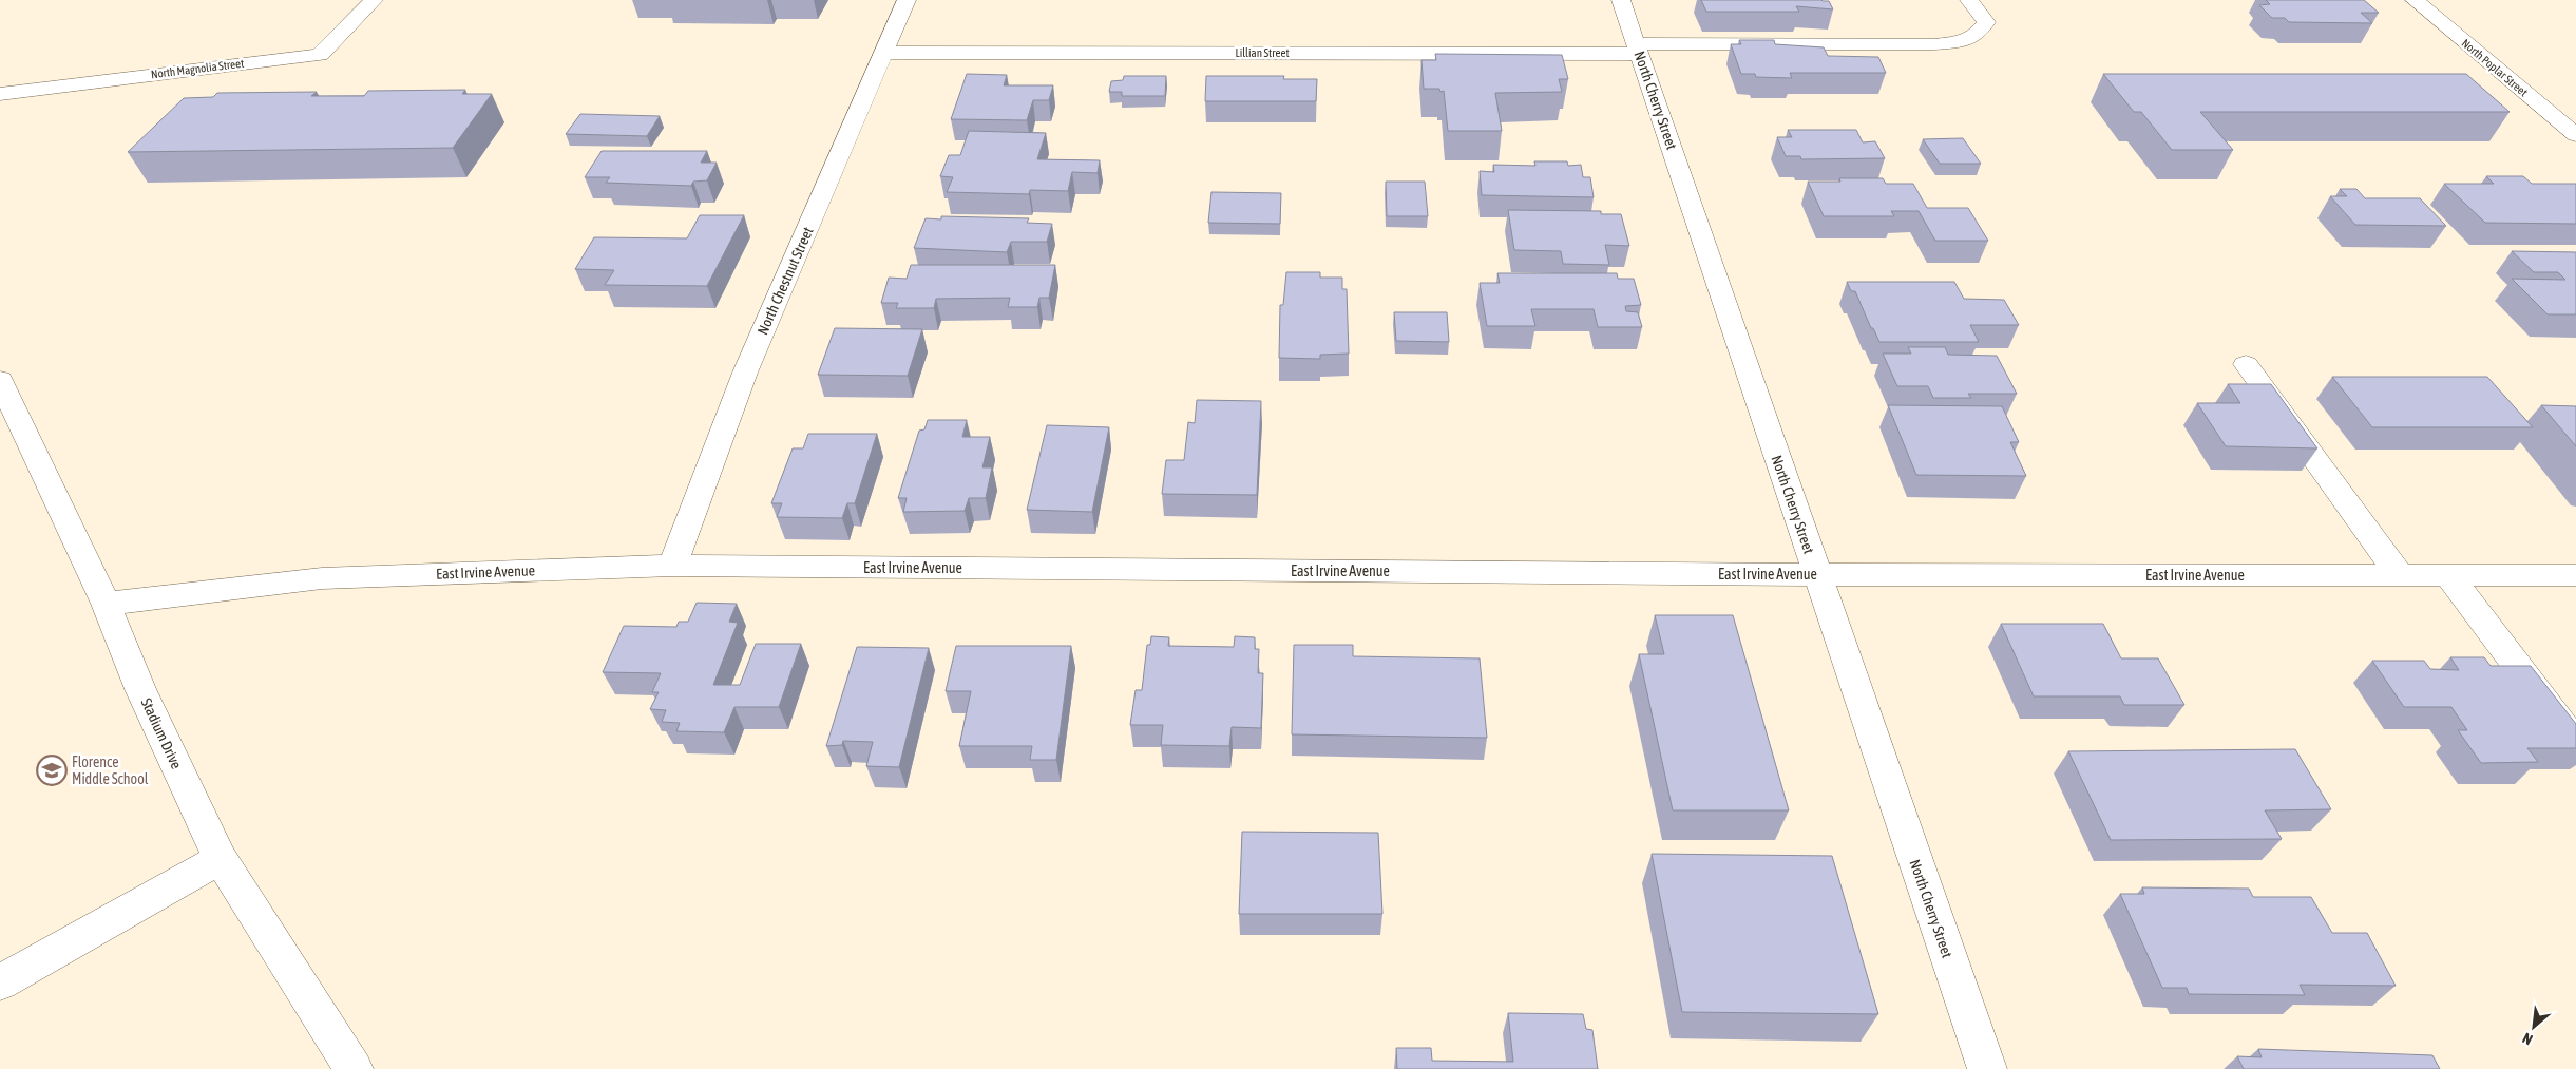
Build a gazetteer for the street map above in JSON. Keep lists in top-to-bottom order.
{
  "streets": {
    "street": [
      "Lillian Street",
      "North Poplar Street",
      "North Magnolia Street",
      "North Cherry Street",
      "North Chestnut Street",
      "East Irvine Avenue",
      "Stadium Drive"
    ]
  },
  "crossings": [
    ["Lillian Street", "North Cherry Street"],
    ["Lillian Street", "North Chestnut Street"],
    ["North Cherry Street", "East Irvine Avenue"],
    ["North Chestnut Street", "East Irvine Avenue"],
    ["East Irvine Avenue", "Stadium Drive"]
  ],
  "places": {
    "school or university": ["Florence Middle School"]
  },
  "north": "bottom left"
}
